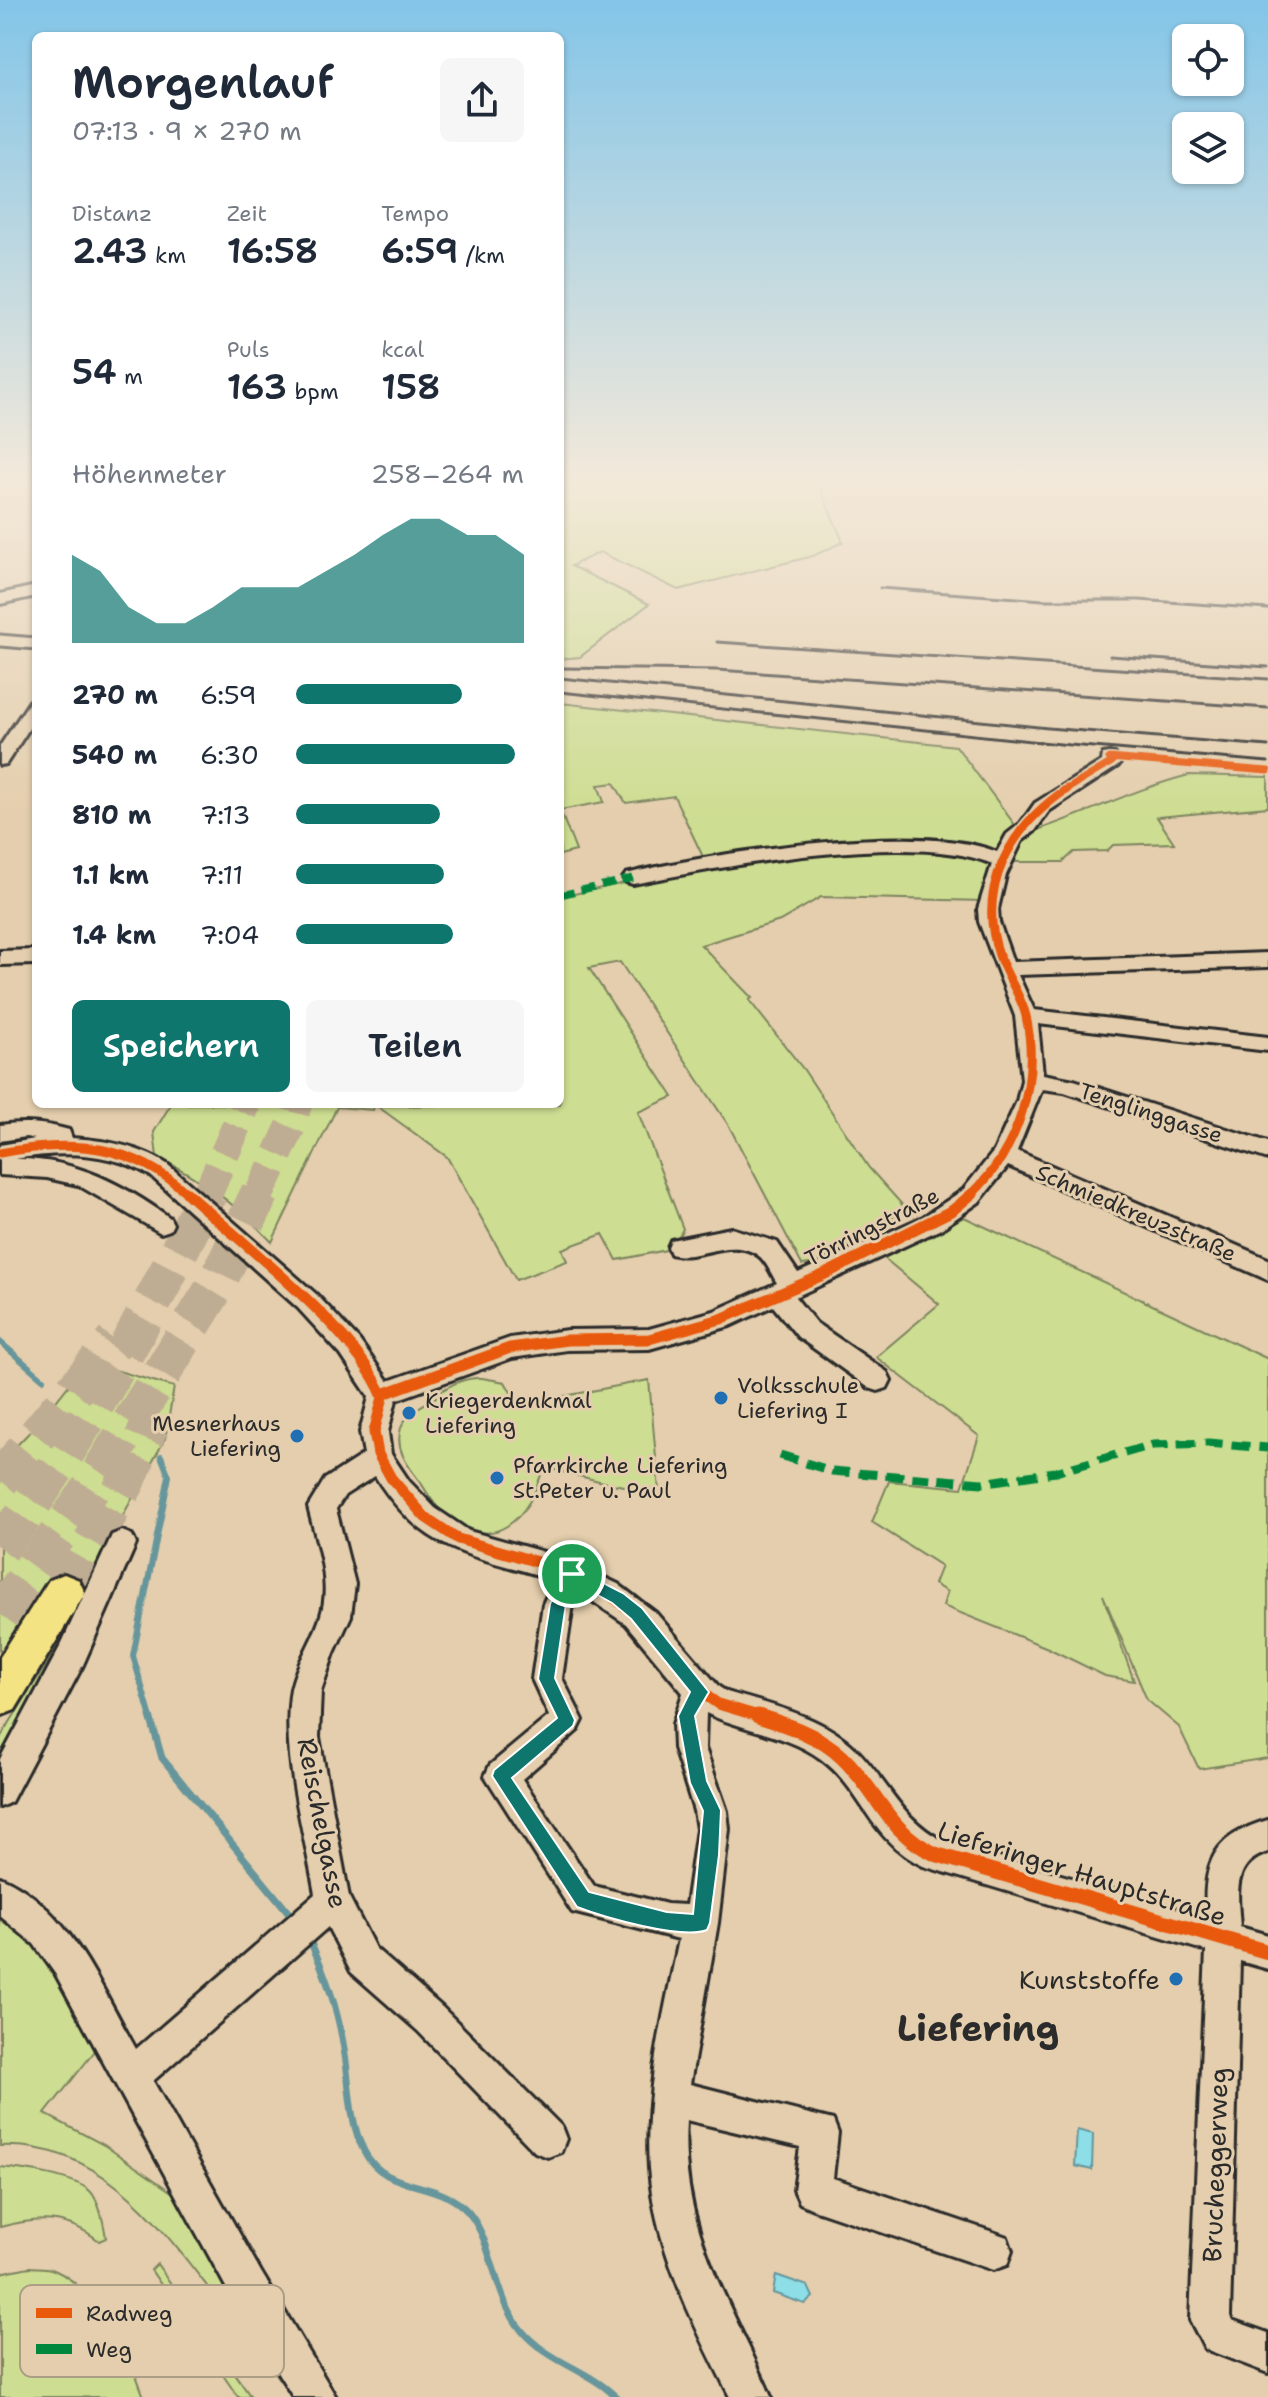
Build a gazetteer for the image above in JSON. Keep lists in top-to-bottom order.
{
  "streets": {
    "street": [
      "Tenglinggasse",
      "Schmiedkreuzstraße",
      "Törringstraße",
      "Reischelgasse",
      "Lieferinger Hauptstraße",
      "Brucheggerweg"
    ]
  },
  "crossings": [
    ["Tenglinggasse", "Törringstraße"],
    ["Schmiedkreuzstraße", "Törringstraße"],
    ["Reischelgasse", "Lieferinger Hauptstraße"],
    ["Lieferinger Hauptstraße", "Brucheggerweg"]
  ],
  "districts": ["Liefering"],
  "places": [
    "Volksschule Liefering I",
    "Kriegerdenkmal Liefering",
    "Mesnerhaus Liefering",
    "Pfarrkirche Liefering St.Peter u. Paul",
    "Kunststoffe"
  ],
  "legend": ["Radweg", "Weg"],
  "page": {
    "heading": ["Morgenlauf", "07:13 · 9 × 270 m"],
    "stats": [
      ["Distanz", "2.43 km"],
      ["Zeit", "16:58"],
      ["Tempo", "6:59 /km"],
      ["54 m"],
      ["Puls", "163 bpm"],
      ["kcal", "158"]
    ],
    "chart": ["Höhenmeter", "258–264 m"],
    "list": [
      {
        "name": "270 m",
        "note": "6:59"
      },
      {
        "name": "540 m",
        "note": "6:30"
      },
      {
        "name": "810 m",
        "note": "7:13"
      },
      {
        "name": "1.1 km",
        "note": "7:11"
      },
      {
        "name": "1.4 km",
        "note": "7:04"
      }
    ],
    "buttons": ["Speichern", "Teilen"]
  }
}
